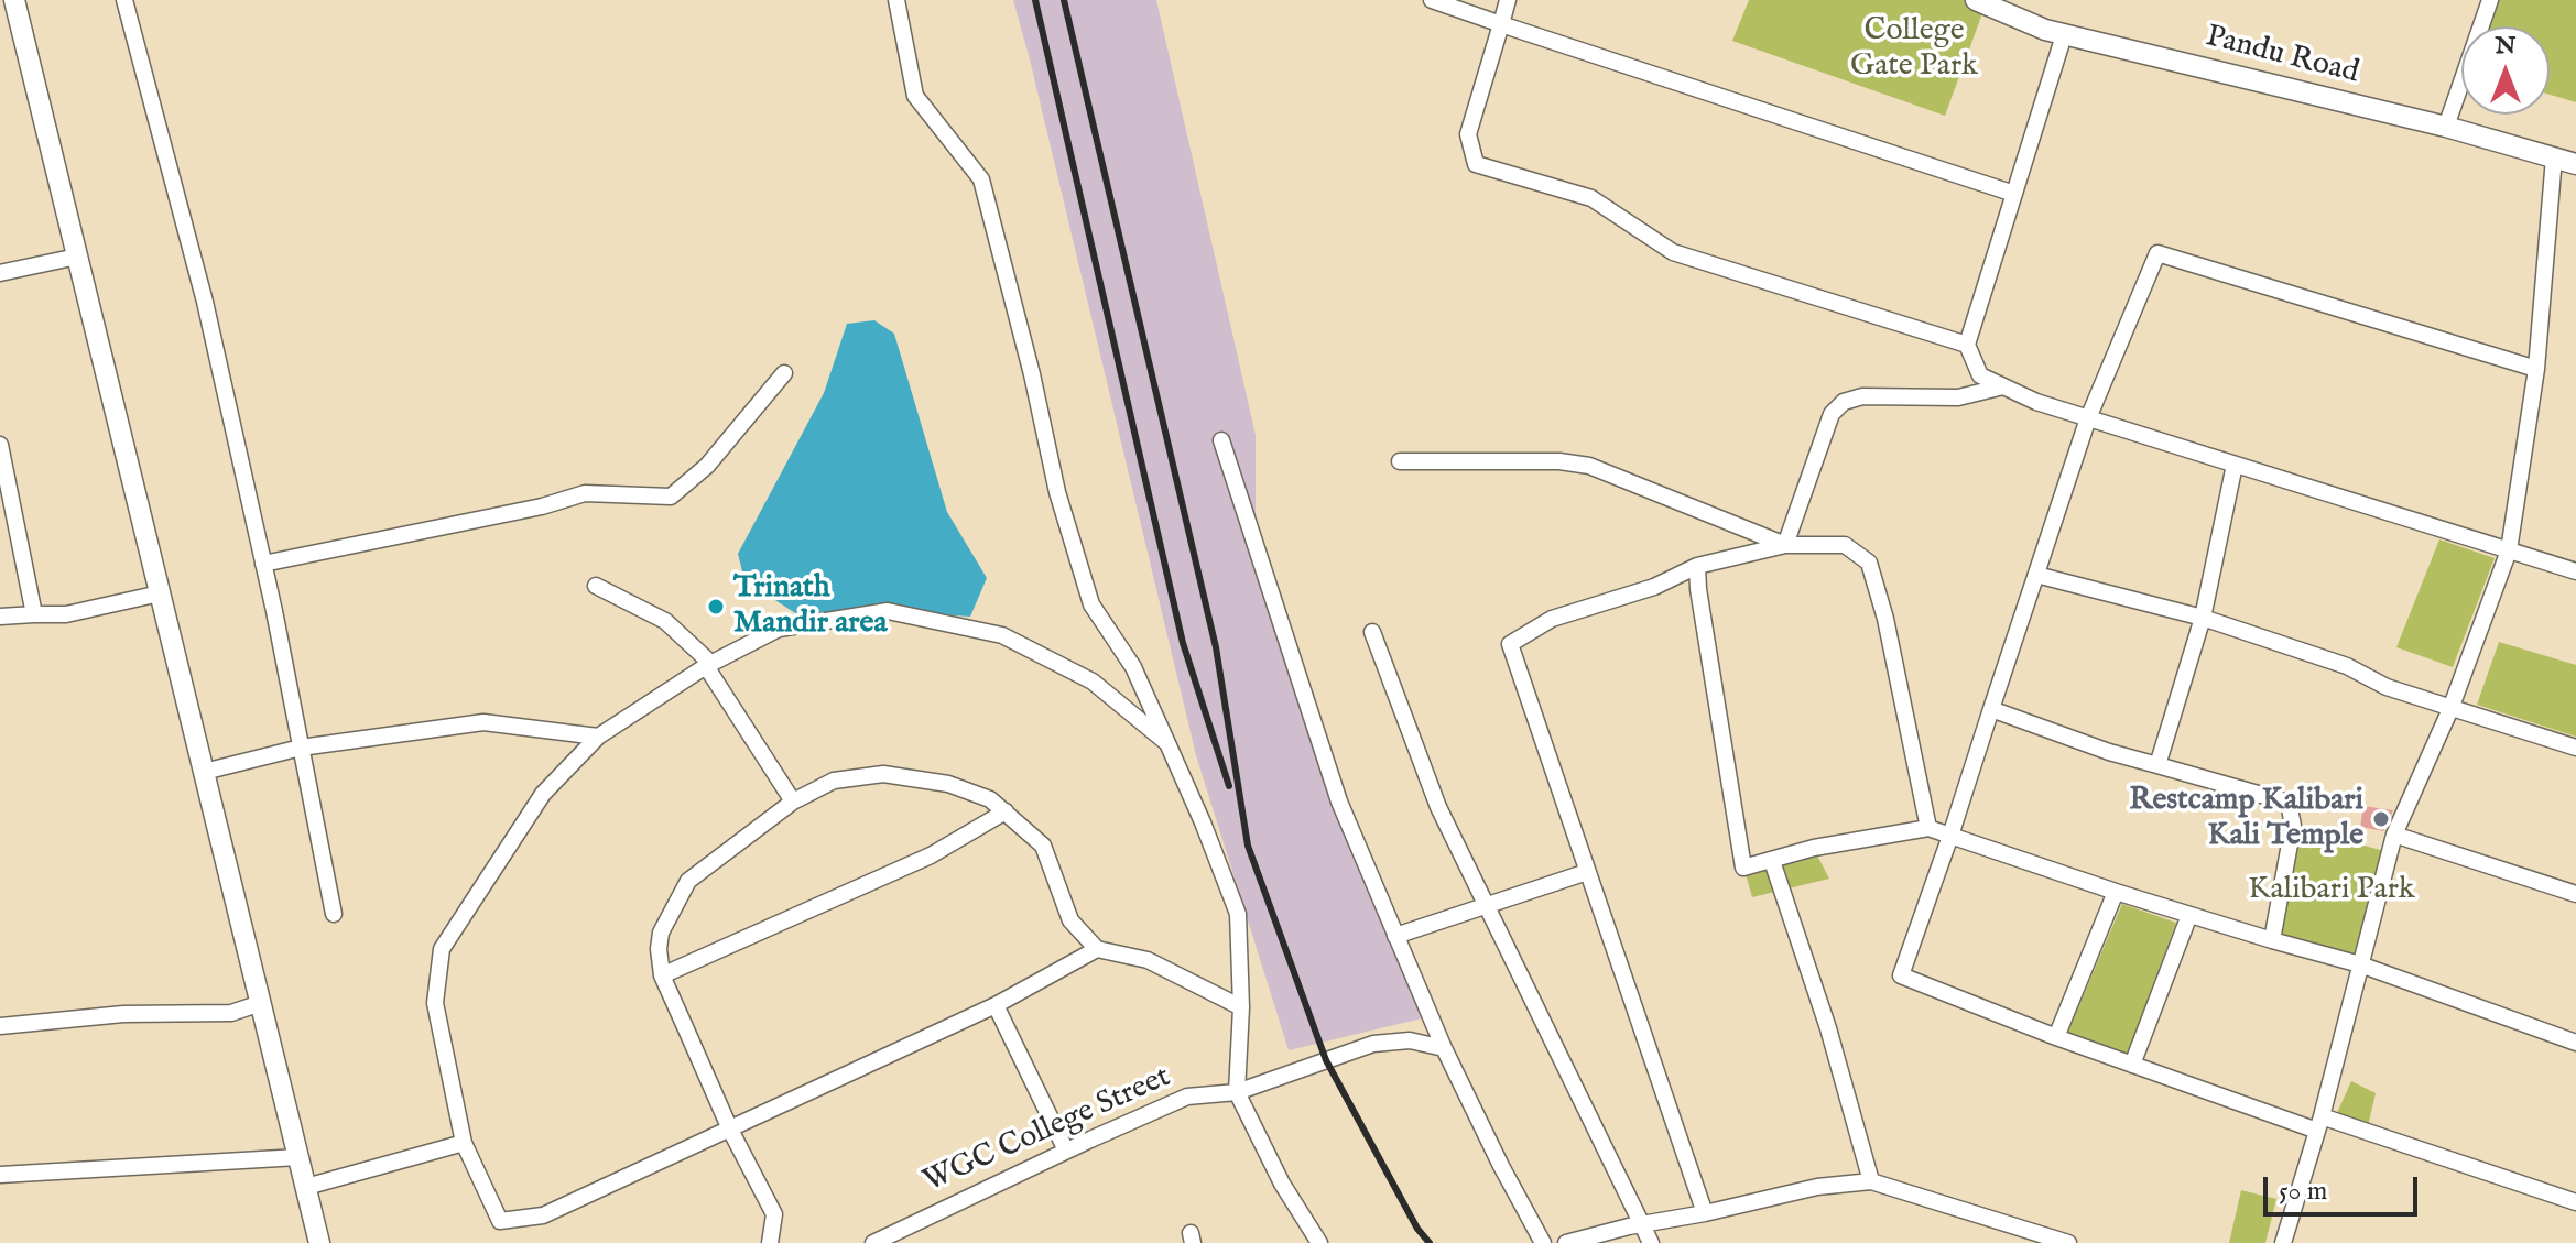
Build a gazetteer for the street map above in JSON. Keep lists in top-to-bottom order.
{
  "streets": {
    "street": ["Pandu Road", "WGC College Street"]
  },
  "parks": ["College Gate Park", "Kalibari Park"],
  "places": ["Trinath Mandir area", "Restcamp Kalibari Kali Temple"],
  "scale_bar": "50 m",
  "north": "top"
}
